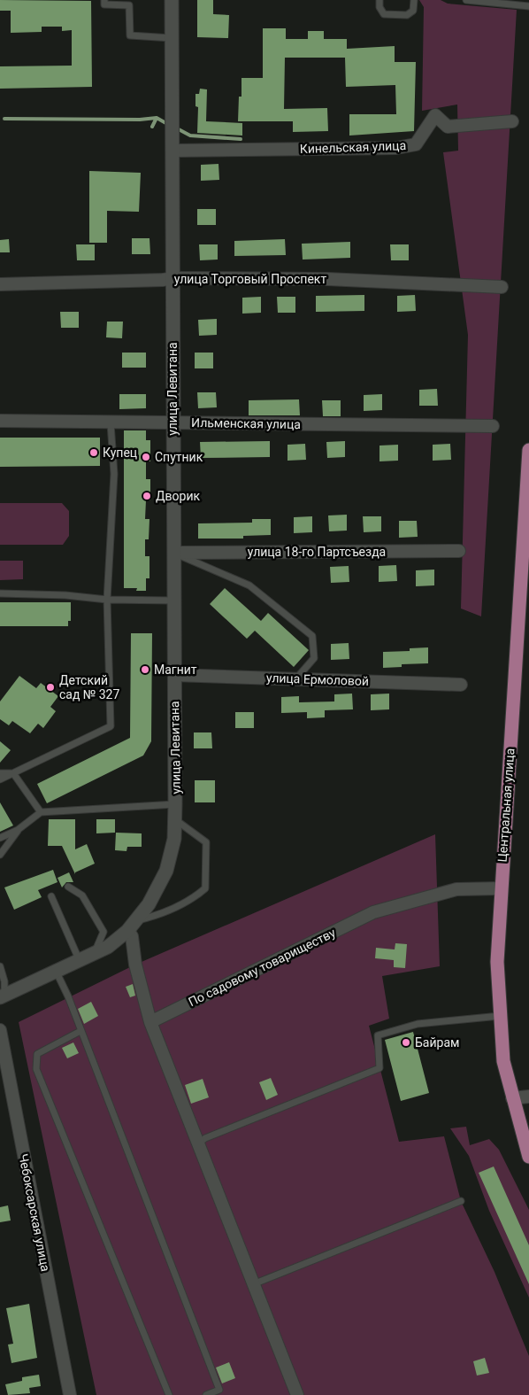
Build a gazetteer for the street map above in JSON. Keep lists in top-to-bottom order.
{
  "streets": {
    "main road": ["Центральная улица"],
    "street": [
      "Кинельская улица",
      "улица Торговый Проспект",
      "улица Левитана",
      "Ильменская улица",
      "улица 18-го Партсъезда",
      "улица Ермоловой",
      "По садовому товариществу",
      "Чебоксарская улица"
    ]
  },
  "crossings": [
    ["Кинельская улица", "улица Левитана"],
    ["улица Торговый Проспект", "улица Левитана"],
    ["улица Левитана", "Ильменская улица"],
    ["улица Левитана", "улица 18-го Партсъезда"],
    ["улица Левитана", "улица Ермоловой"],
    ["Центральная улица", "По садовому товариществу"]
  ],
  "places": [
    "Купец",
    "Спутник",
    "Дворик",
    "Магнит",
    "Детский сад № 327",
    "Байрам"
  ]
}
